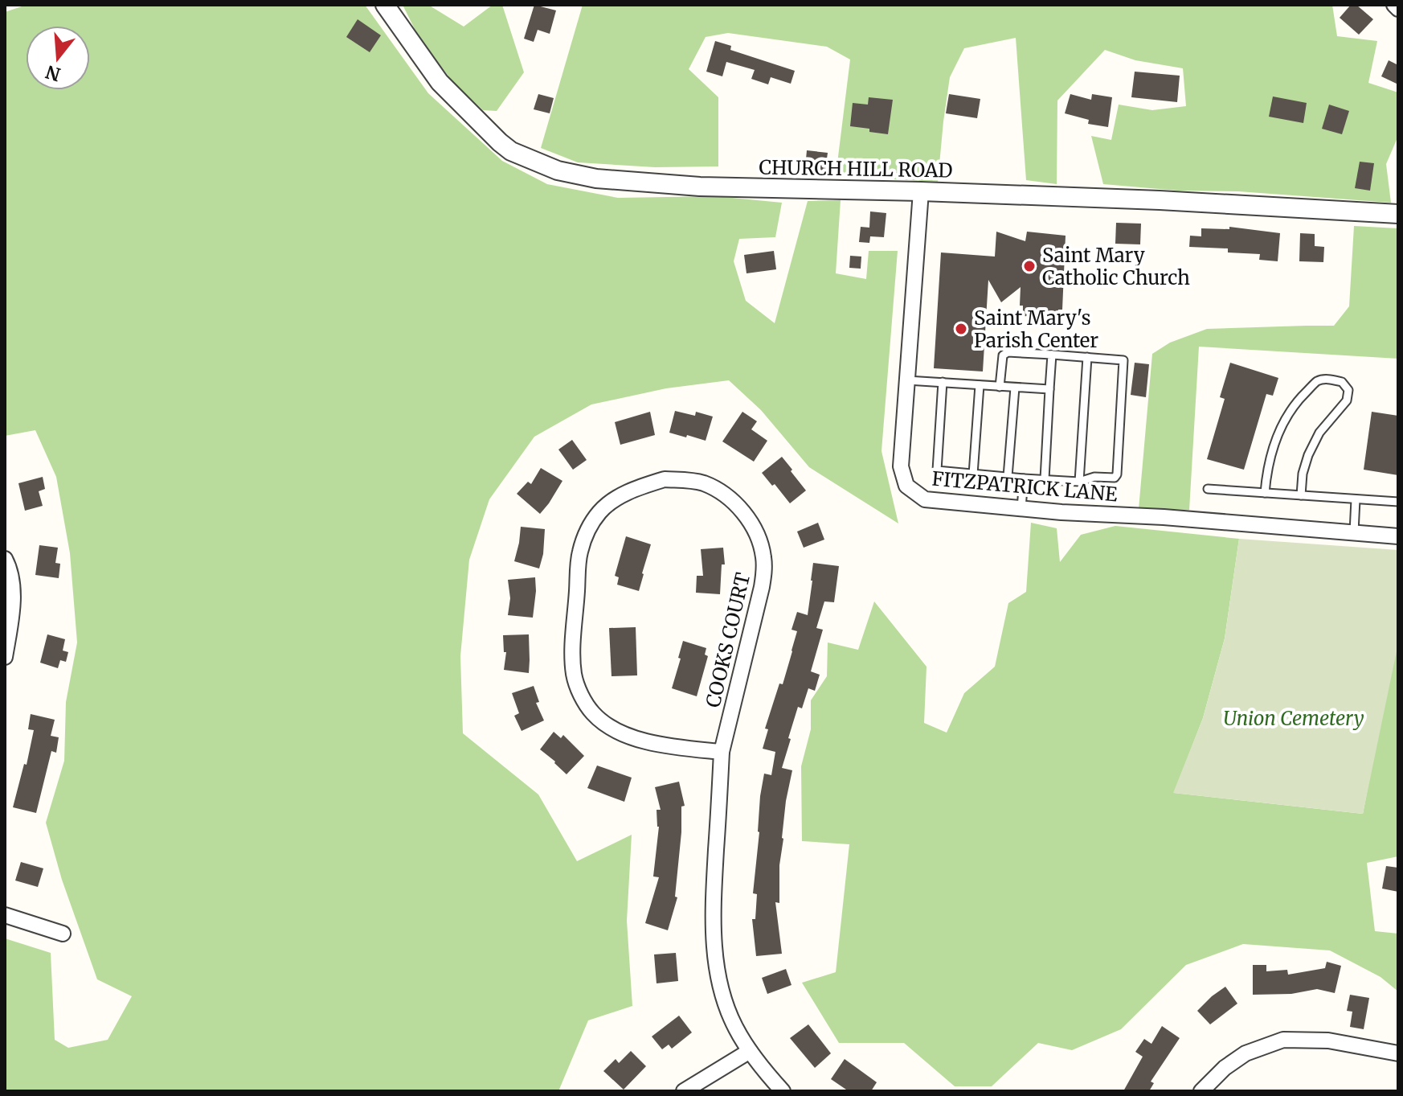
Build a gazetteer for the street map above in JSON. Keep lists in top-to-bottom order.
{
  "streets": {
    "street": ["CHURCH HILL ROAD", "FITZPATRICK LANE", "COOKS COURT"]
  },
  "crossings": [
    ["CHURCH HILL ROAD", "FITZPATRICK LANE"]
  ],
  "parks": ["Union Cemetery"],
  "places": ["Saint Mary Catholic Church", "Saint Mary's Parish Center"],
  "north": "bottom"
}
